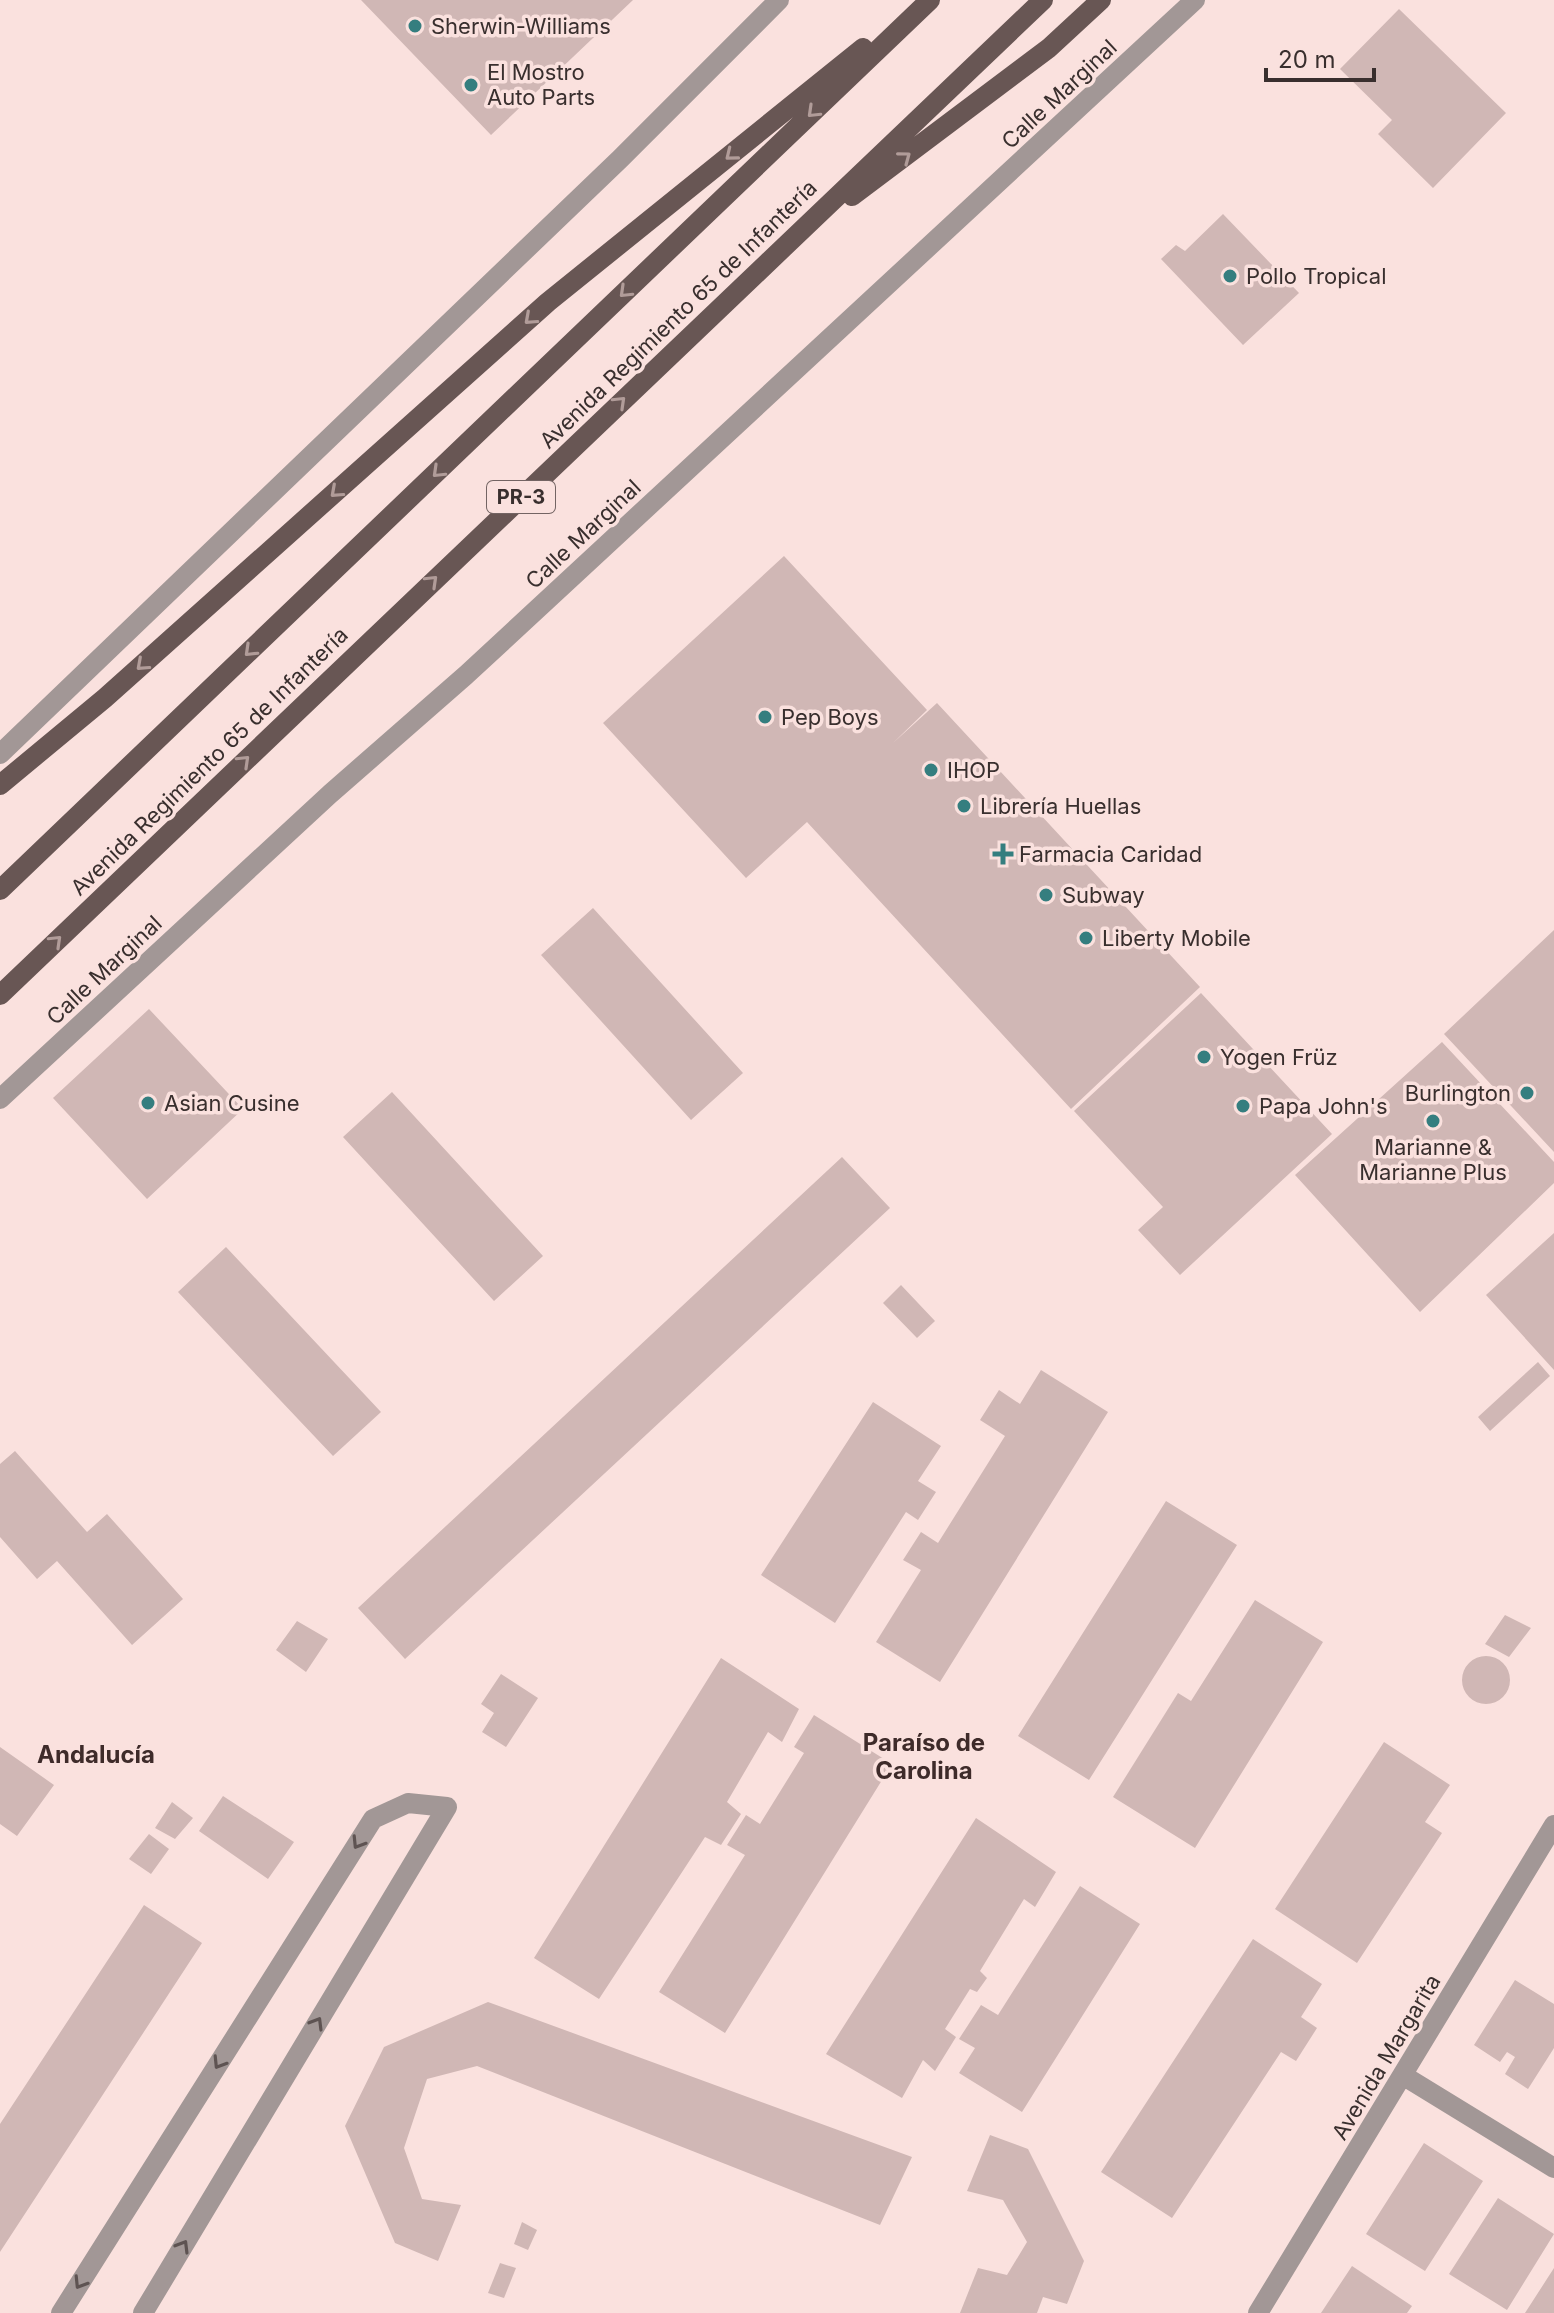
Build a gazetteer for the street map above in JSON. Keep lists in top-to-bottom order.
{
  "streets": {
    "main road": ["Avenida Regimiento 65 de Infantería", "PR-3"],
    "street": ["Calle Marginal", "Avenida Margarita"]
  },
  "districts": ["Paraíso de Carolina", "Andalucía"],
  "places": {
    "other": [
      "Sherwin-Williams",
      "El Mostro Auto Parts",
      "Pollo Tropical",
      "Pep Boys",
      "IHOP",
      "Librería Huellas",
      "Subway",
      "Liberty Mobile",
      "Yogen Früz",
      "Burlington",
      "Asian Cusine",
      "Papa John's",
      "Marianne & Marianne Plus"
    ],
    "health": ["Farmacia Caridad"]
  },
  "scale_bar": "20 m"
}
